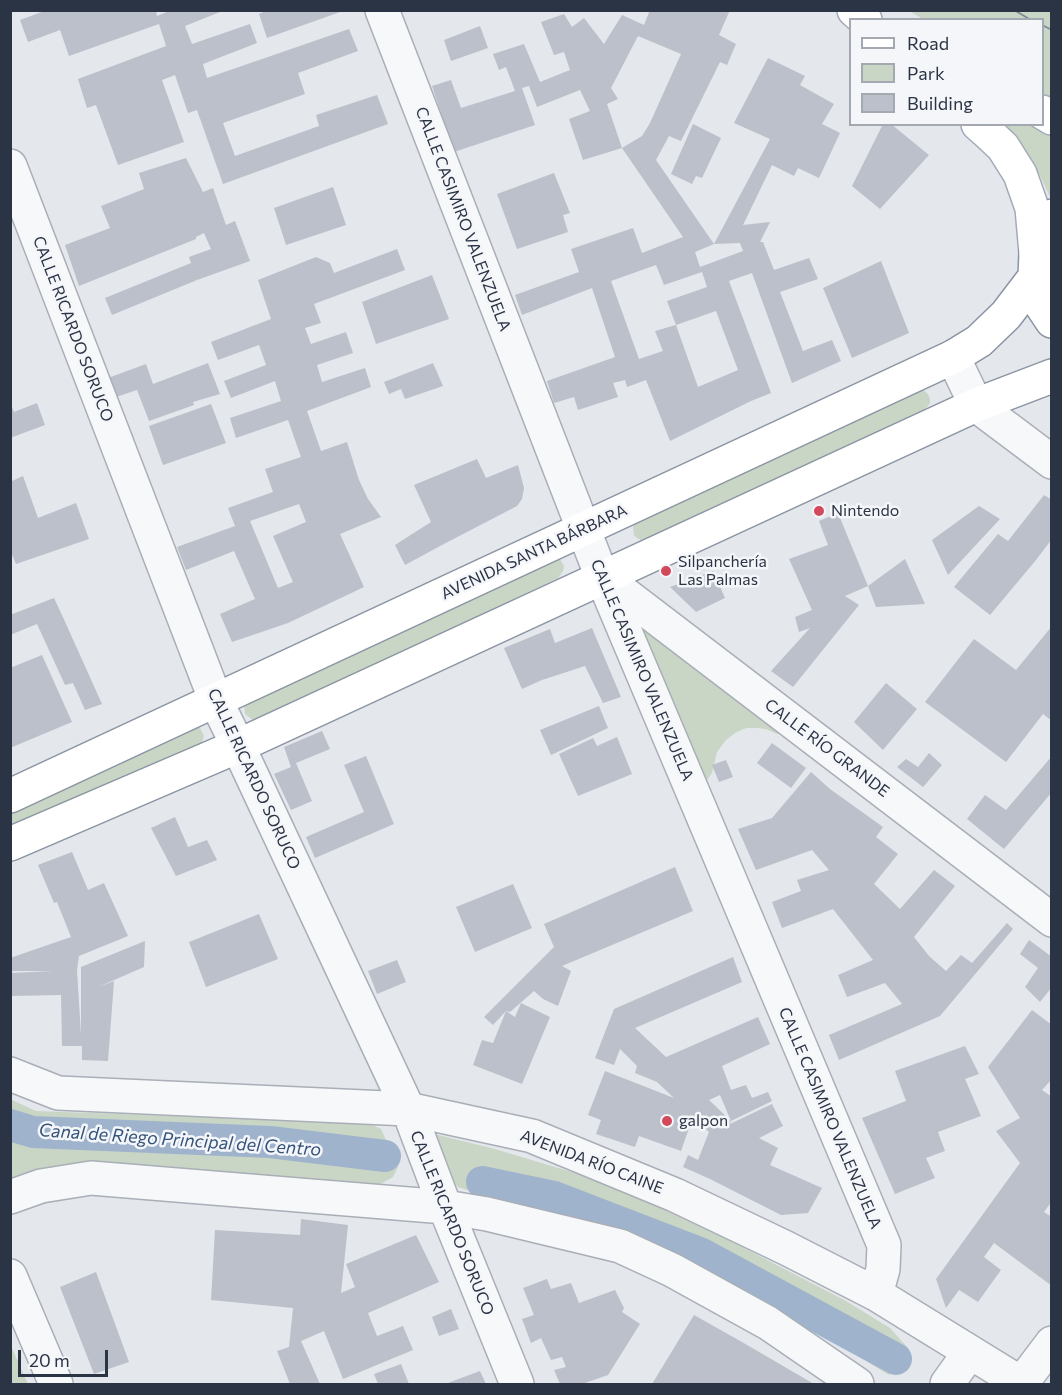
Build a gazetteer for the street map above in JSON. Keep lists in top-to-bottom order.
{
  "streets": {
    "main road": ["AVENIDA SANTA BÁRBARA"],
    "street": [
      "CALLE CASIMIRO VALENZUELA",
      "CALLE RICARDO SORUCO",
      "CALLE RÍO GRANDE",
      "AVENIDA RÍO CAINE"
    ]
  },
  "crossings": [
    ["CALLE CASIMIRO VALENZUELA", "AVENIDA SANTA BÁRBARA"],
    ["CALLE CASIMIRO VALENZUELA", "CALLE RÍO GRANDE"],
    ["CALLE CASIMIRO VALENZUELA", "AVENIDA RÍO CAINE"],
    ["CALLE RICARDO SORUCO", "AVENIDA SANTA BÁRBARA"],
    ["CALLE RICARDO SORUCO", "AVENIDA RÍO CAINE"]
  ],
  "water": ["Canal de Riego Principal del Centro"],
  "places": ["Nintendo", "Silpanchería Las Palmas", "galpon"],
  "legend": ["Road", "Park", "Building"],
  "scale_bar": "20 m"
}
